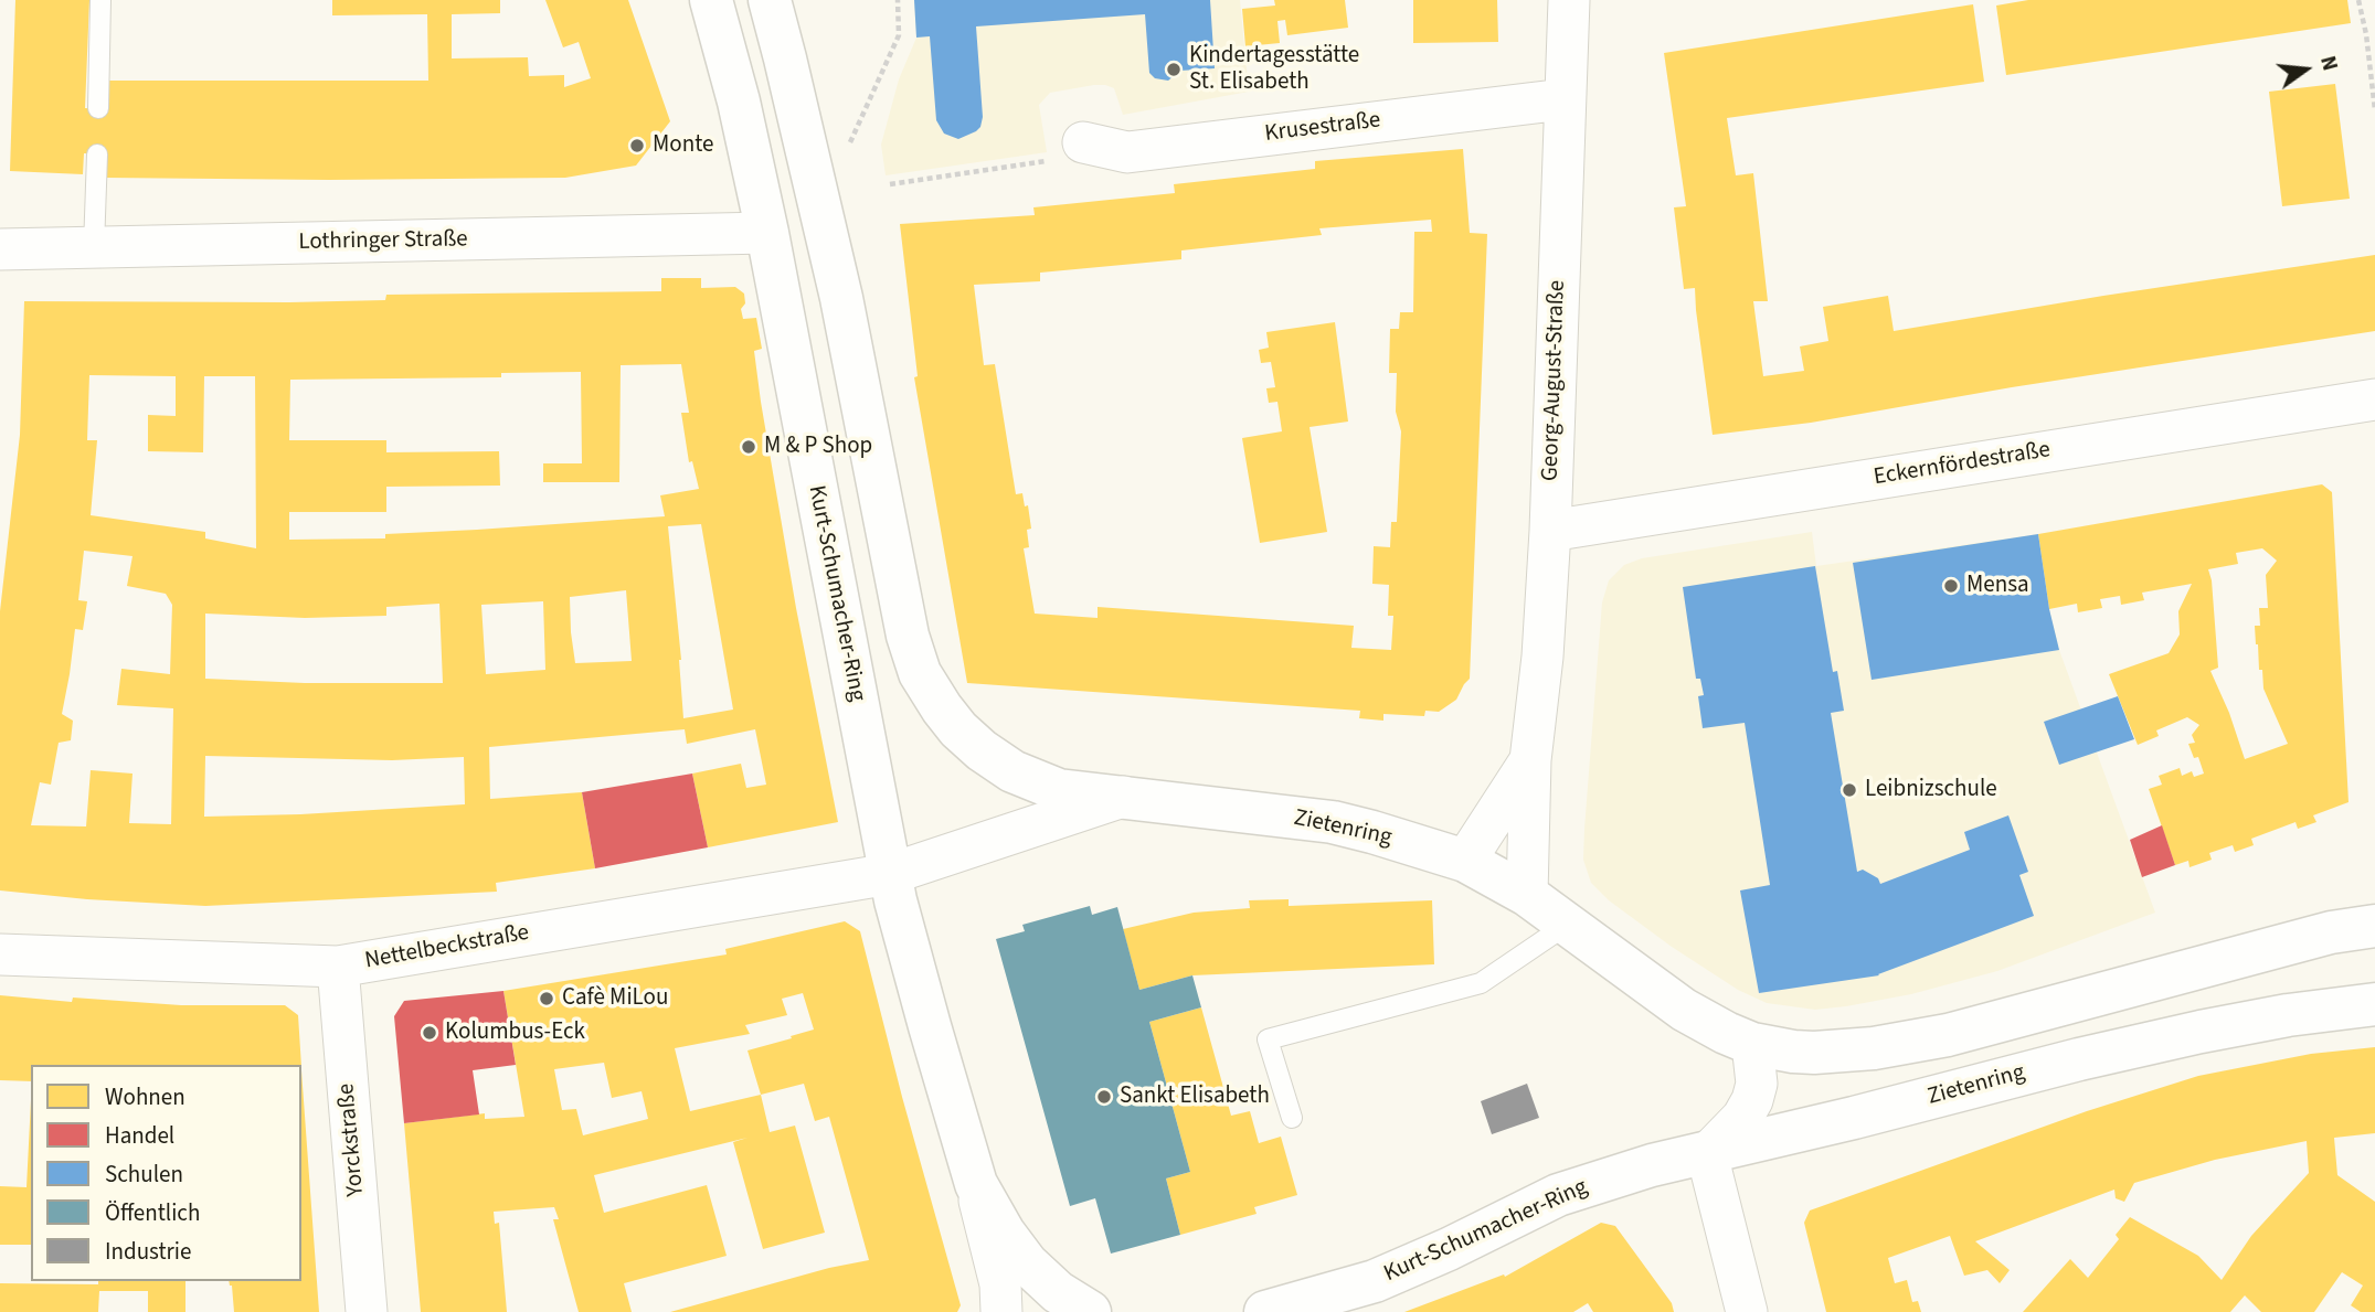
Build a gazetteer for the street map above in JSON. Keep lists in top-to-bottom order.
{
  "streets": {
    "main road": ["Kurt-Schumacher-Ring", "Zietenring"],
    "street": [
      "Krusestraße",
      "Lothringer Straße",
      "Georg-August-Straße",
      "Eckernfördestraße",
      "Nettelbeckstraße",
      "Yorckstraße"
    ]
  },
  "crossings": [
    ["Krusestraße", "Georg-August-Straße"],
    ["Lothringer Straße", "Kurt-Schumacher-Ring"],
    ["Georg-August-Straße", "Eckernfördestraße"],
    ["Georg-August-Straße", "Zietenring"],
    ["Kurt-Schumacher-Ring", "Zietenring"],
    ["Kurt-Schumacher-Ring", "Nettelbeckstraße"],
    ["Zietenring", "Nettelbeckstraße"],
    ["Nettelbeckstraße", "Yorckstraße"]
  ],
  "places": [
    "Kindertagesstätte St. Elisabeth",
    "Monte",
    "M & P Shop",
    "Mensa",
    "Leibnizschule",
    "Cafè MiLou",
    "Kolumbus-Eck",
    "Sankt Elisabeth"
  ],
  "legend": [
    "Wohnen",
    "Handel",
    "Schulen",
    "Öffentlich",
    "Industrie"
  ],
  "north": "right"
}
